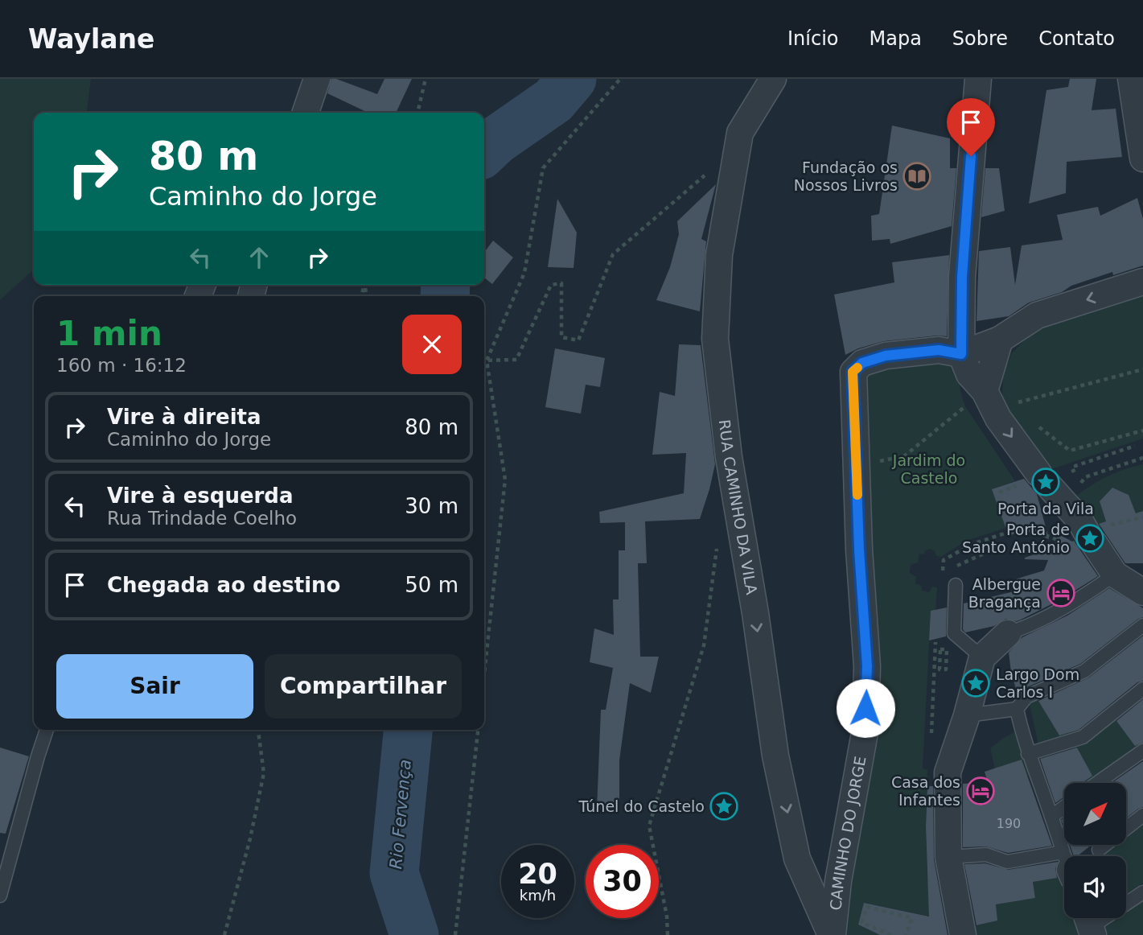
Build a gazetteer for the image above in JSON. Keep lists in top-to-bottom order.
{
  "streets": {
    "street": ["RUA CAMINHO DA VILA", "CAMINHO DO JORGE"]
  },
  "crossings": [
    ["RUA CAMINHO DA VILA", "CAMINHO DO JORGE"]
  ],
  "one_way": ["RUA CAMINHO DA VILA"],
  "water": ["Rio Fervença"],
  "parks": ["Jardim do Castelo"],
  "places": {
    "library": ["Fundação os Nossos Livros"],
    "place": [
      "Porta da Vila",
      "Porta de Santo António",
      "Largo Dom Carlos I",
      "Túnel do Castelo"
    ],
    "hotel": ["Albergue Bragança", "Casa dos Infantes"]
  },
  "house_numbers": ["190"],
  "north": "top right",
  "page": {
    "header": "Waylane",
    "nav": [
      "Início",
      "Mapa",
      "Sobre",
      "Contato"
    ],
    "turn": ["80 m", "Caminho do Jorge"],
    "heading": ["1 min", "160 m · 16:12"],
    "list": [
      {
        "name": "Vire à direita",
        "note": "Caminho do Jorge",
        "value": "80 m"
      },
      {
        "name": "Vire à esquerda",
        "note": "Rua Trindade Coelho",
        "value": "30 m"
      },
      {
        "name": "Chegada ao destino",
        "value": "50 m"
      }
    ],
    "buttons": ["Sair", "Compartilhar"],
    "speed": "20 km/h",
    "limit": "30"
  }
}
